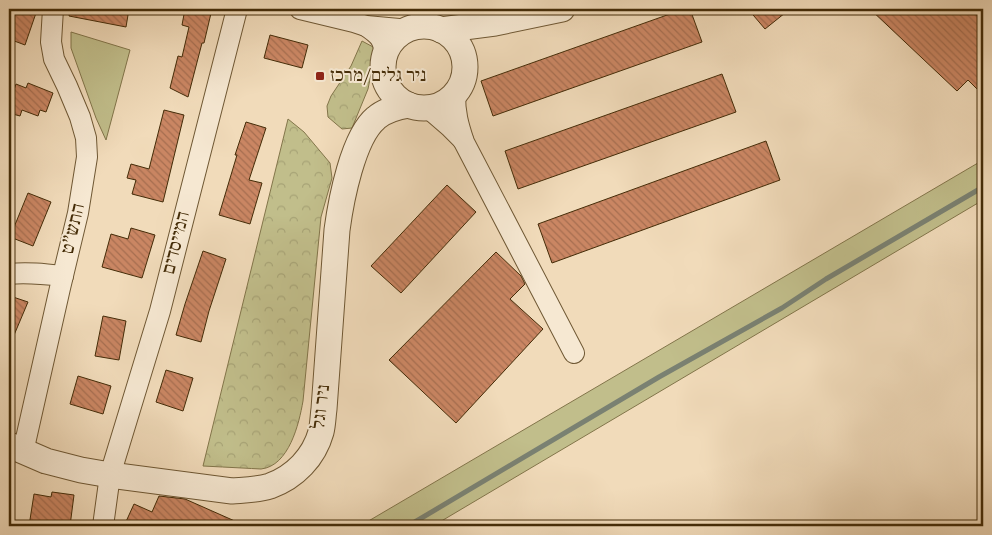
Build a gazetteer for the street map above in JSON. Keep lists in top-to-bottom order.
{
  "streets": {
    "street": ["התש\"ט", "המייסדים", "ניר וגל"]
  },
  "crossings": [
    ["התש\"ט", "ניר וגל"],
    ["המייסדים", "ניר וגל"]
  ],
  "places": {
    "transit": ["ניר גלים/מרכז"]
  }
}
